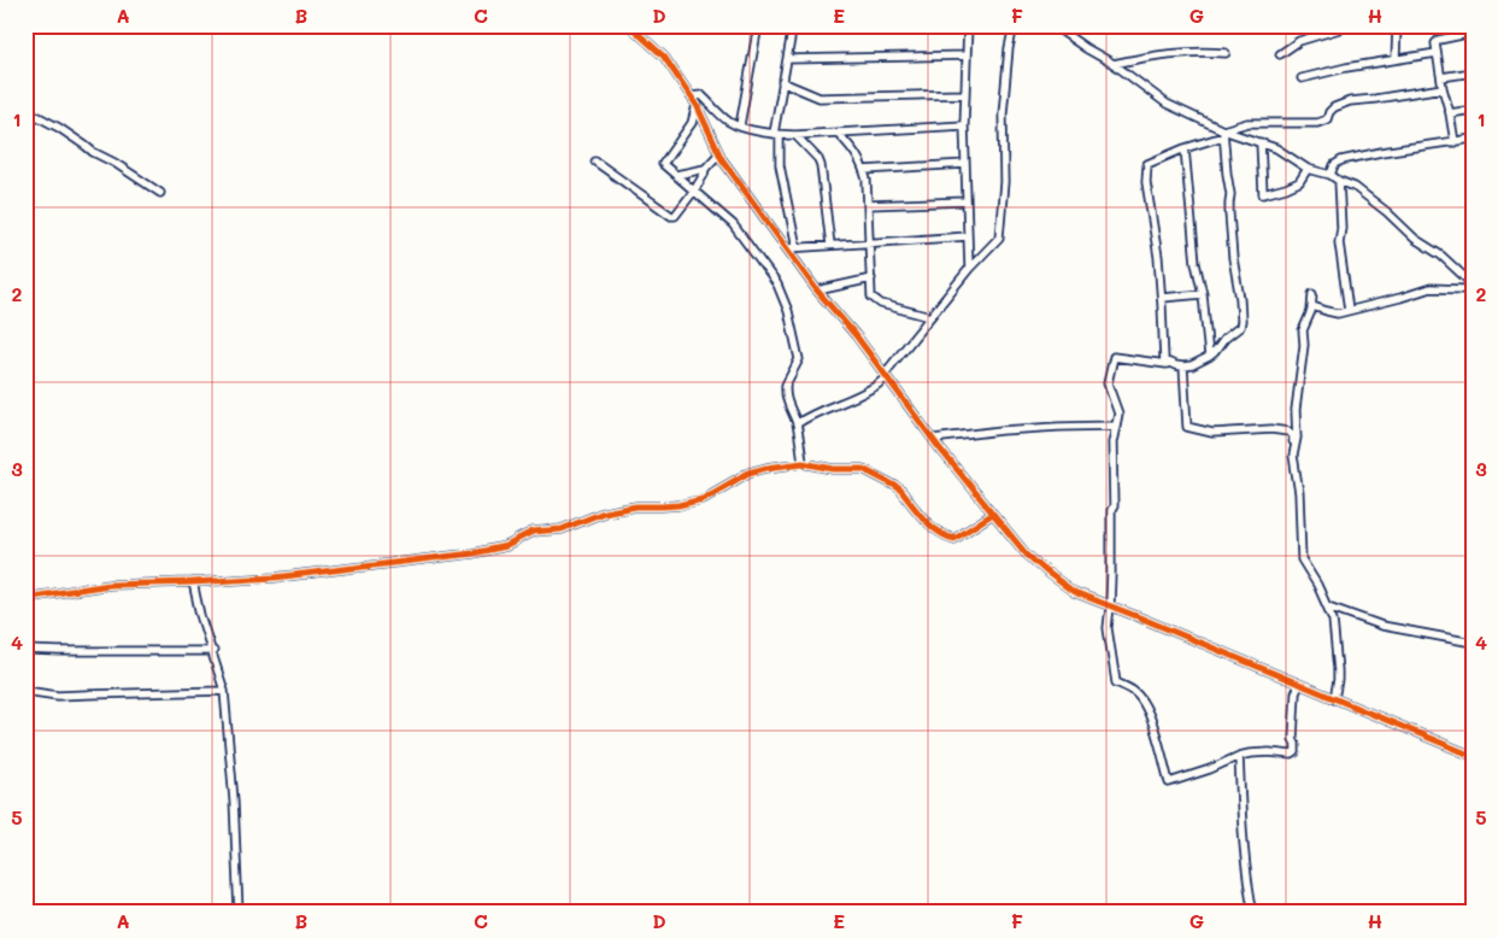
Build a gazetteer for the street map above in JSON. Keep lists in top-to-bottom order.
{
  "grid": {
    "columns": [
      "A",
      "B",
      "C",
      "D",
      "E",
      "F",
      "G",
      "H"
    ],
    "rows": [
      "1",
      "2",
      "3",
      "4",
      "5"
    ]
  }
}
